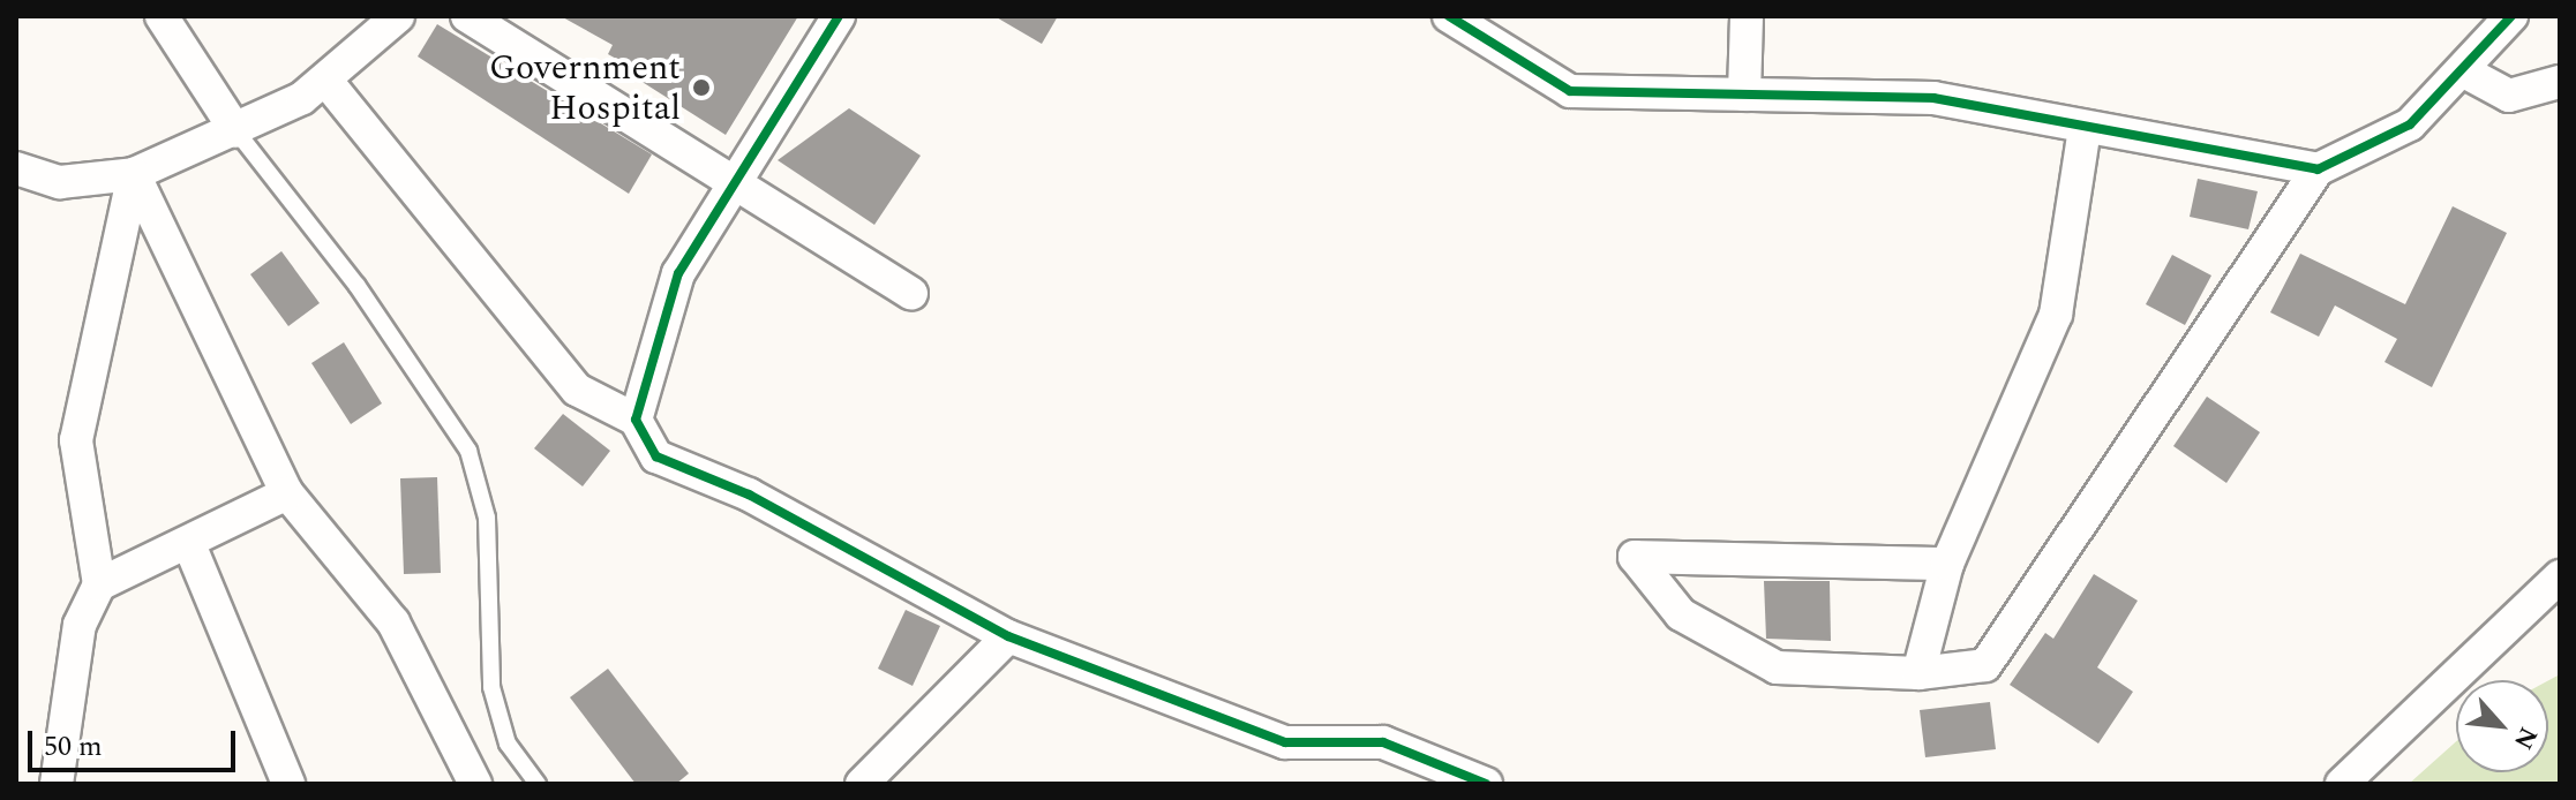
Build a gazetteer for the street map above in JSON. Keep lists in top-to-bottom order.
{
  "places": ["Government Hospital"],
  "scale_bar": "50 m",
  "north": "bottom right"
}
